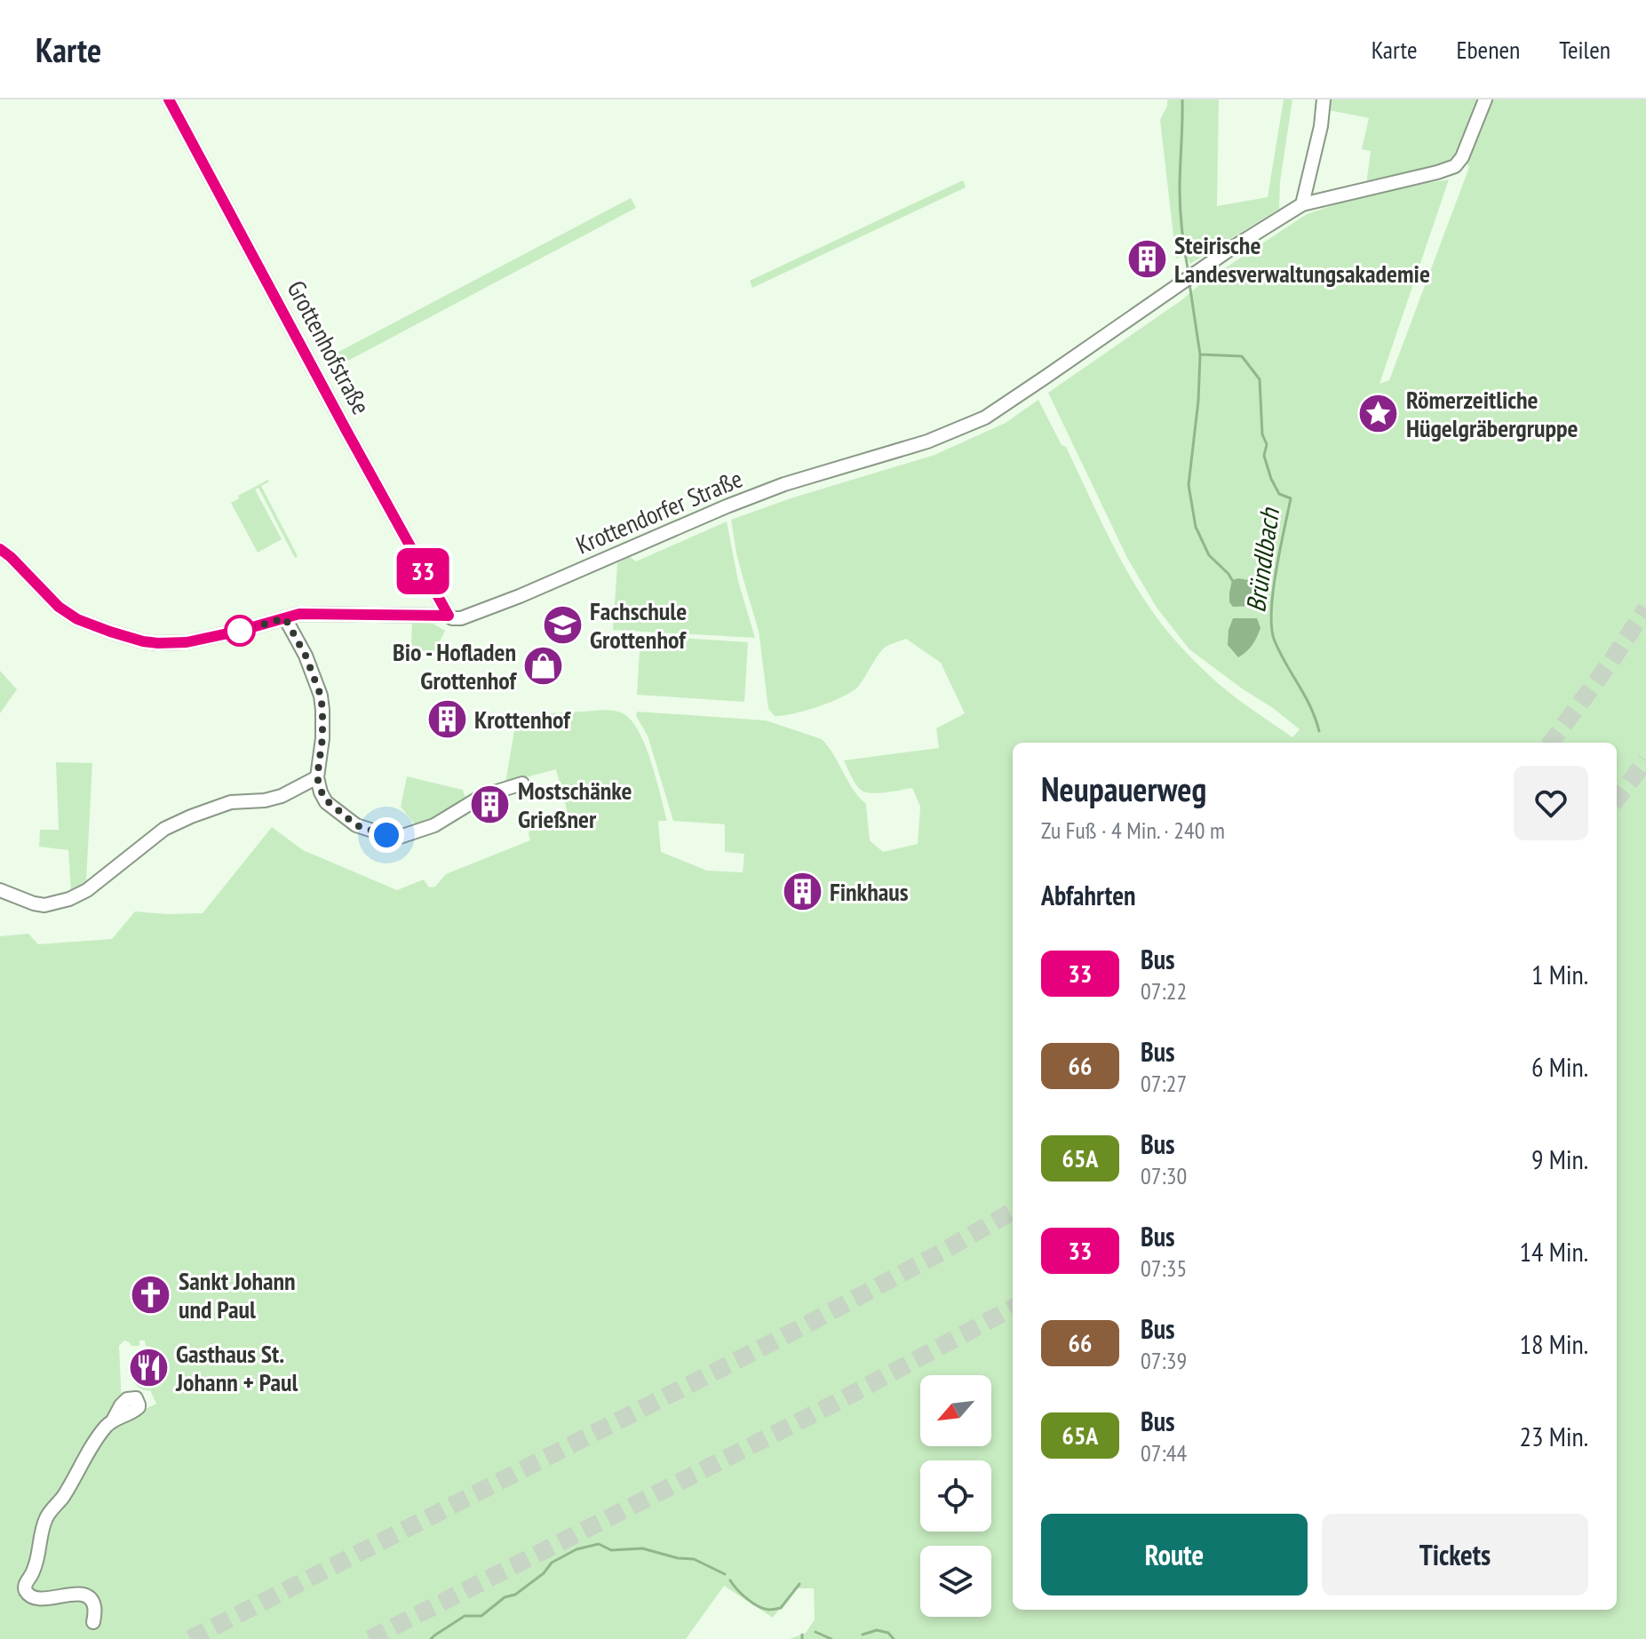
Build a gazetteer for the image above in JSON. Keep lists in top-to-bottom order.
{
  "streets": {
    "street": ["Grottenhofstraße", "Krottendorfer Straße"]
  },
  "crossings": [
    ["Grottenhofstraße", "Krottendorfer Straße"]
  ],
  "water": ["Bründlbach"],
  "places": {
    "building": [
      "Steirische Landesverwaltungsakademie",
      "Krottenhof",
      "Mostschänke Grießner",
      "Finkhaus"
    ],
    "place": ["Römerzeitliche Hügelgräbergruppe"],
    "school or university": ["Fachschule Grottenhof"],
    "shop": ["Bio - Hofladen Grottenhof"],
    "church": ["Sankt Johann und Paul"],
    "restaurant": ["Gasthaus St. Johann + Paul"]
  },
  "lines": ["bus line 33"],
  "north": "bottom left",
  "page": {
    "header": "Karte",
    "nav": ["Karte", "Ebenen", "Teilen"],
    "on_map": "33",
    "heading": [
      ["Neupauerweg", "Zu Fuß · 4 Min. · 240 m"],
      "Abfahrten"
    ],
    "list": [
      {
        "mark": "33",
        "name": "Bus",
        "note": "07:22",
        "value": "1 Min."
      },
      {
        "mark": "66",
        "name": "Bus",
        "note": "07:27",
        "value": "6 Min."
      },
      {
        "mark": "65A",
        "name": "Bus",
        "note": "07:30",
        "value": "9 Min."
      },
      {
        "mark": "33",
        "name": "Bus",
        "note": "07:35",
        "value": "14 Min."
      },
      {
        "mark": "66",
        "name": "Bus",
        "note": "07:39",
        "value": "18 Min."
      },
      {
        "mark": "65A",
        "name": "Bus",
        "note": "07:44",
        "value": "23 Min."
      }
    ],
    "buttons": ["Route", "Tickets"]
  }
}
